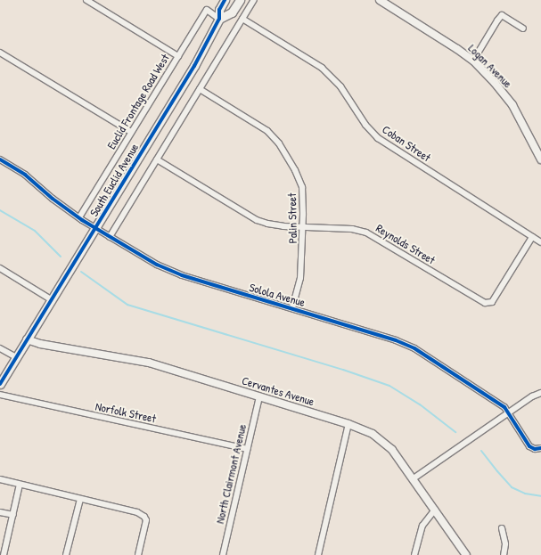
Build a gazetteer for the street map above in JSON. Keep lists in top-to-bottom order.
{
  "streets": {
    "main road": ["South Euclid Avenue"],
    "street": [
      "Logan Avenue",
      "Euclid Frontage Road West",
      "Coban Street",
      "Palin Street",
      "Reynolds Street",
      "Solola Avenue",
      "Cervantes Avenue",
      "Norfolk Street",
      "North Clairmont Avenue"
    ]
  },
  "crossings": [
    ["Euclid Frontage Road West", "South Euclid Avenue"],
    ["Euclid Frontage Road West", "Solola Avenue"],
    ["Coban Street", "Reynolds Street"],
    ["South Euclid Avenue", "Solola Avenue"],
    ["South Euclid Avenue", "Cervantes Avenue"],
    ["Palin Street", "Reynolds Street"],
    ["Palin Street", "Solola Avenue"],
    ["Cervantes Avenue", "North Clairmont Avenue"],
    ["Norfolk Street", "North Clairmont Avenue"]
  ]
}
